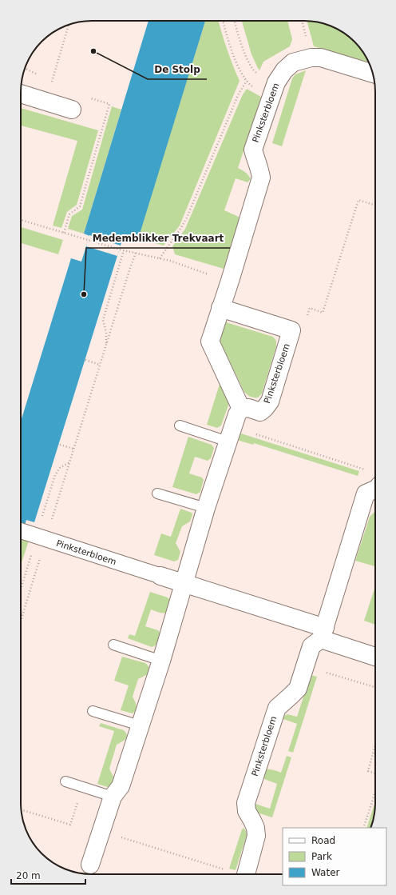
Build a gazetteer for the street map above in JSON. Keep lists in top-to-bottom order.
{
  "streets": {
    "street": ["Pinksterbloem"]
  },
  "places": ["De Stolp", "Medemblikker Trekvaart"],
  "legend": ["Road", "Park", "Water"],
  "scale_bar": "20 m"
}
